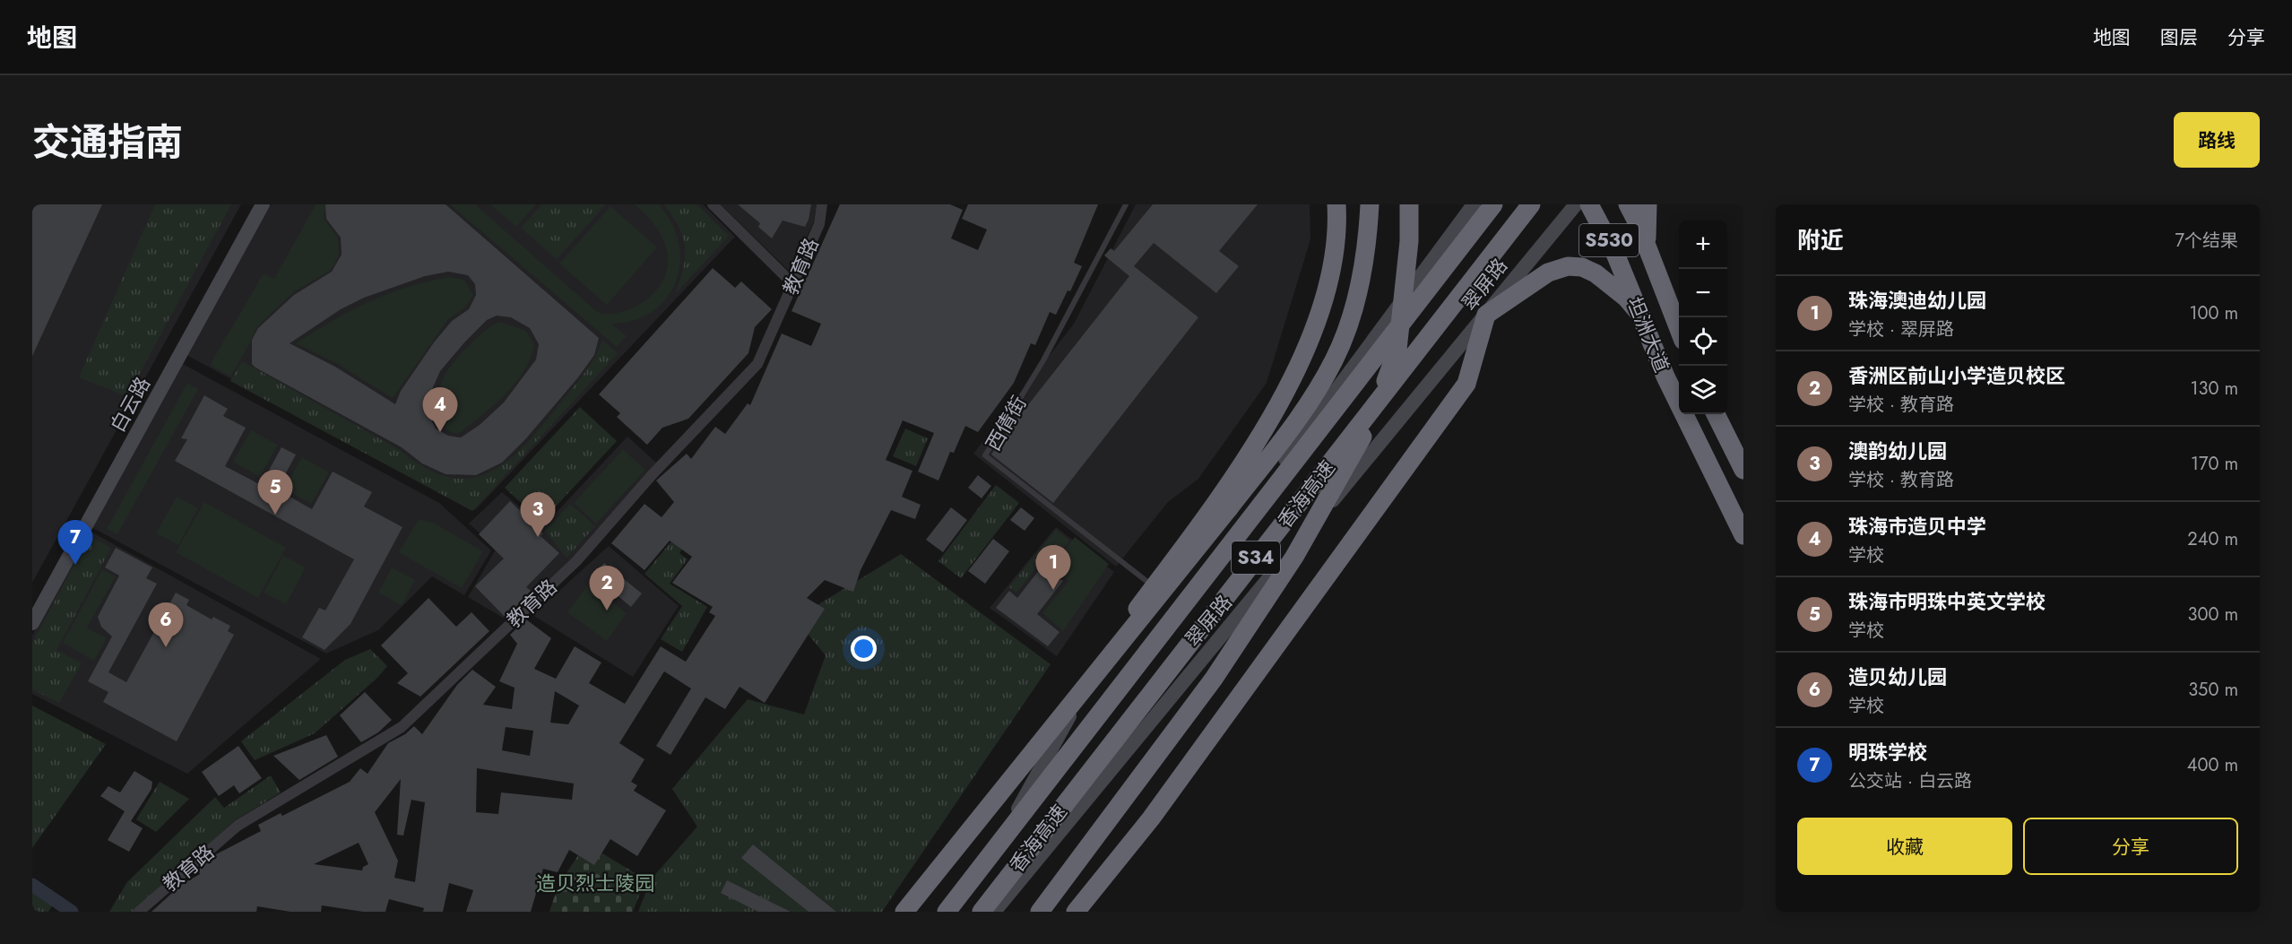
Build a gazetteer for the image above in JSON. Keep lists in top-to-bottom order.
{
  "streets": {
    "highway": [
      "S530",
      "坦洲大道",
      "香海高速",
      "S34"
    ],
    "main road": ["翠屏路", "白云路"],
    "street": ["教育路"],
    "lane": ["西倩街"]
  },
  "crossings": [
    ["S530", "坦洲大道"]
  ],
  "parks": ["造贝烈士陵园"],
  "page": {
    "header": "地图",
    "nav": ["地图", "图层", "分享"],
    "title": "交通指南",
    "buttons": [
      "路线",
      ["收藏", "分享"]
    ],
    "heading": ["附近", "7个结果"],
    "map_buttons": ["+", "−"],
    "list": [
      {
        "mark": "1",
        "name": "珠海澳迪幼儿园",
        "note": "学校 · 翠屏路",
        "value": "100 m"
      },
      {
        "mark": "2",
        "name": "香洲区前山小学造贝校区",
        "note": "学校 · 教育路",
        "value": "130 m"
      },
      {
        "mark": "3",
        "name": "澳韵幼儿园",
        "note": "学校 · 教育路",
        "value": "170 m"
      },
      {
        "mark": "4",
        "name": "珠海市造贝中学",
        "note": "学校",
        "value": "240 m"
      },
      {
        "mark": "5",
        "name": "珠海市明珠中英文学校",
        "note": "学校",
        "value": "300 m"
      },
      {
        "mark": "6",
        "name": "造贝幼儿园",
        "note": "学校",
        "value": "350 m"
      },
      {
        "mark": "7",
        "name": "明珠学校",
        "note": "公交站 · 白云路",
        "value": "400 m"
      }
    ],
    "pins": [
      "4",
      "5",
      "3",
      "7",
      "1",
      "2",
      "6"
    ]
  }
}
